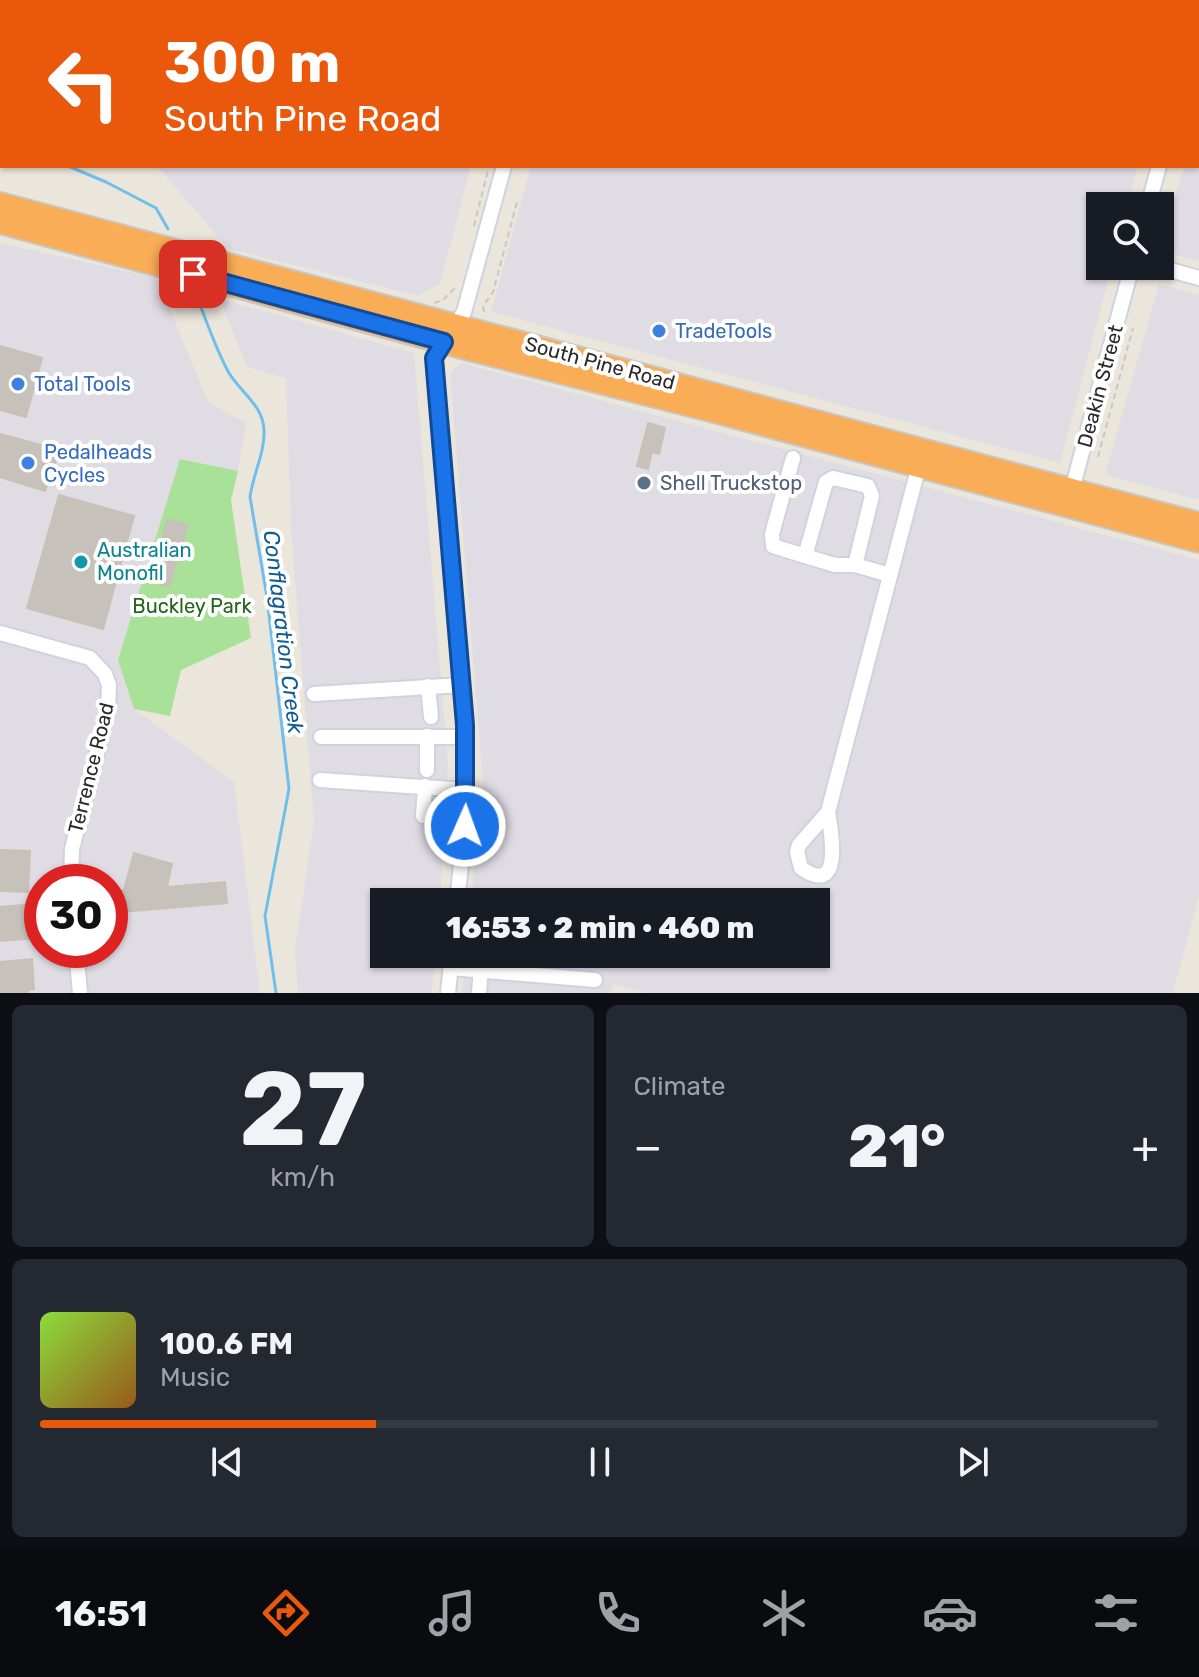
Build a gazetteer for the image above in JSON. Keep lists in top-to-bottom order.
{
  "streets": {
    "highway": ["South Pine Road"],
    "street": ["Deakin Street", "Terrence Road"]
  },
  "crossings": [
    ["South Pine Road", "Deakin Street"]
  ],
  "water": ["Conflagration Creek"],
  "parks": ["Buckley Park"],
  "places": [
    "TradeTools",
    "Total Tools",
    "Pedalheads Cycles",
    "Shell Truckstop",
    "Australian Monofil"
  ],
  "page": {
    "turn": ["300 m", "South Pine Road"],
    "limit": "30",
    "trip": "16:53 · 2 min · 460 m",
    "tile": [
      ["27", "km/h"],
      "Climate"
    ],
    "heat": ["−", "21°", "+"],
    "song": ["100.6 FM", "Music"],
    "tabs": "16:51"
  }
}
